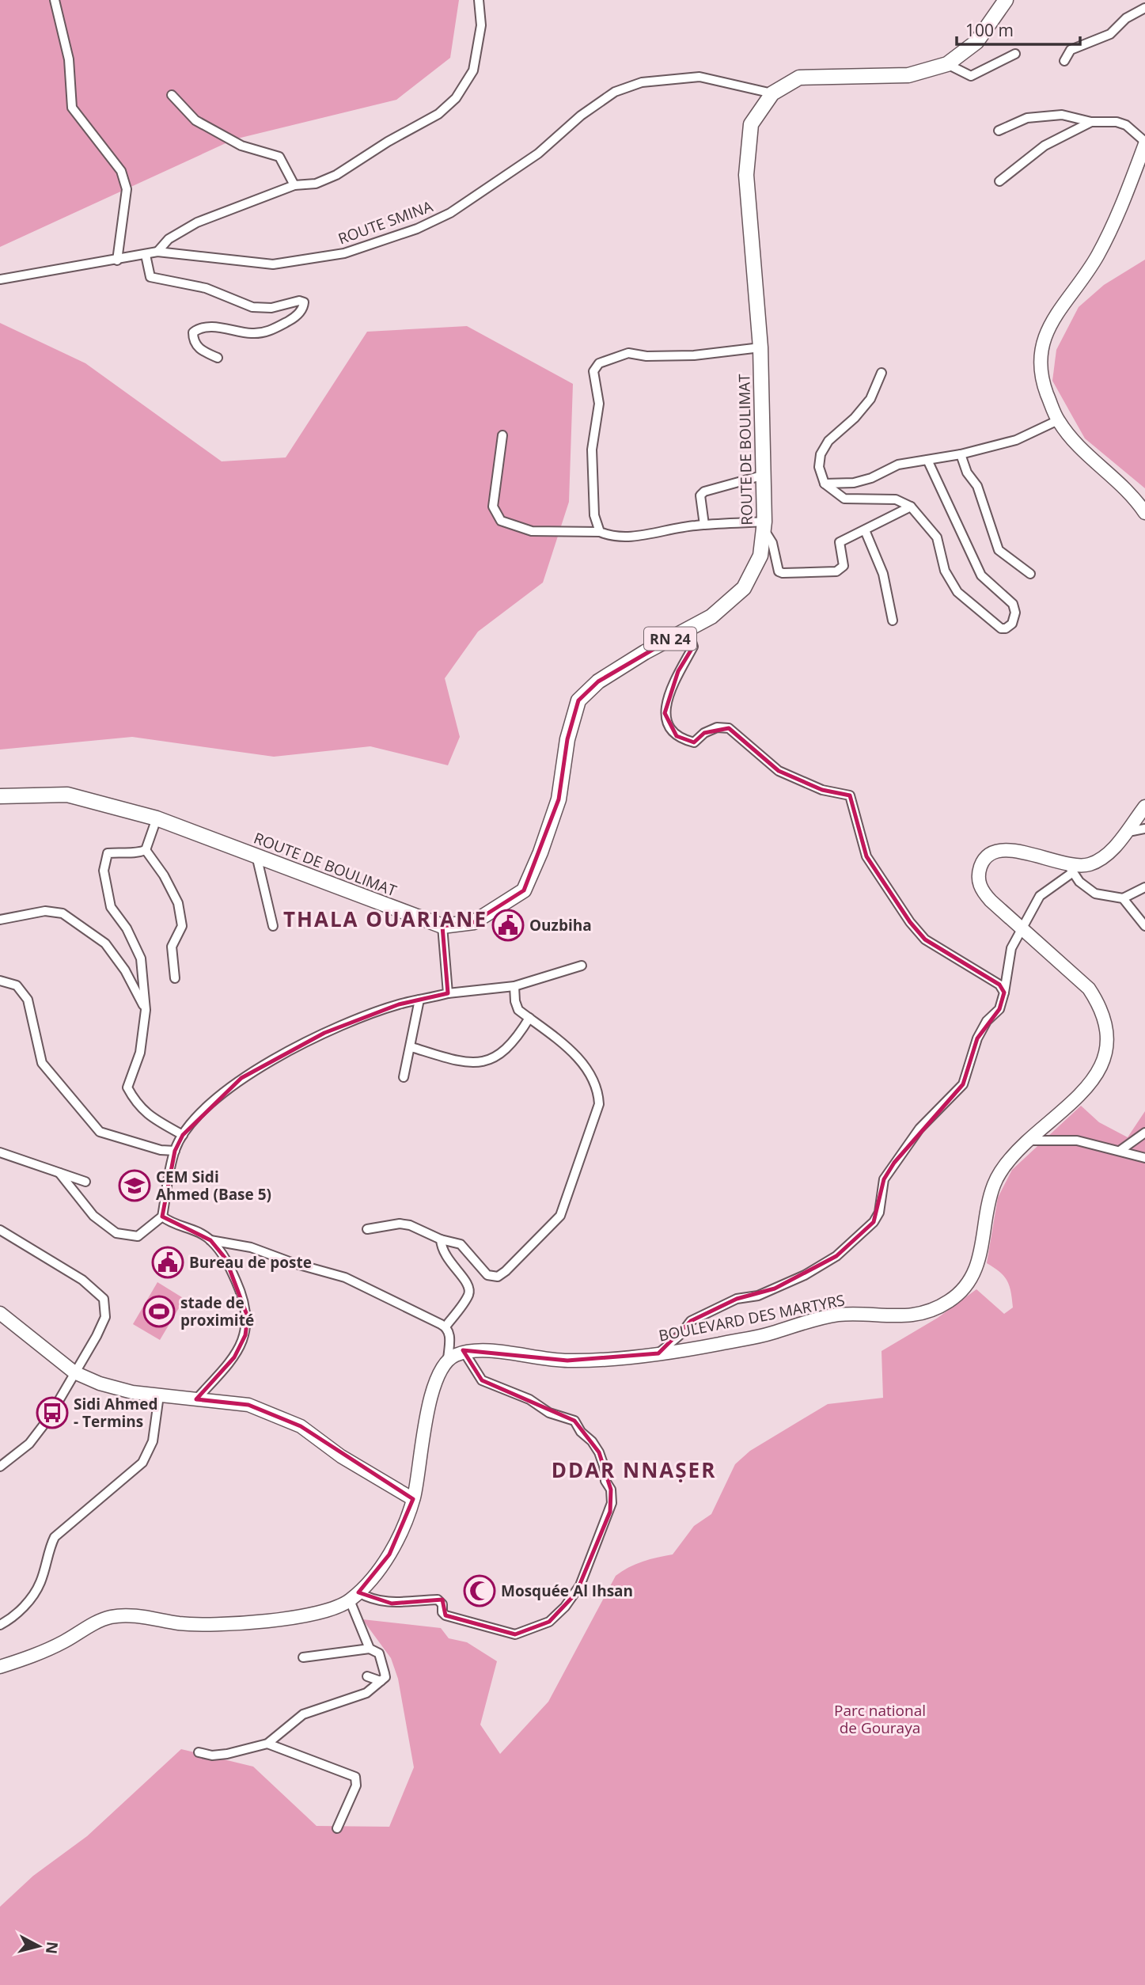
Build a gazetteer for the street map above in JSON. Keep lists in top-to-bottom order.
{
  "streets": {
    "main road": ["ROUTE DE BOULIMAT", "RN 24", "BOULEVARD DES MARTYRS"],
    "street": ["ROUTE SMINA"]
  },
  "crossings": [
    ["ROUTE SMINA", "ROUTE DE BOULIMAT"]
  ],
  "districts": ["THALA OUARIANE", "DDAR NNAṢER"],
  "parks": ["Parc national de Gouraya"],
  "places": {
    "public building": ["Ouzbiha", "Bureau de poste"],
    "school or university": ["CEM Sidi Ahmed (Base 5)"],
    "sports": ["stade de proximité"],
    "bus stop": ["Sidi Ahmed - Termins"],
    "mosque": ["Mosquée Al Ihsan"]
  },
  "scale_bar": "100 m",
  "north": "right"
}
